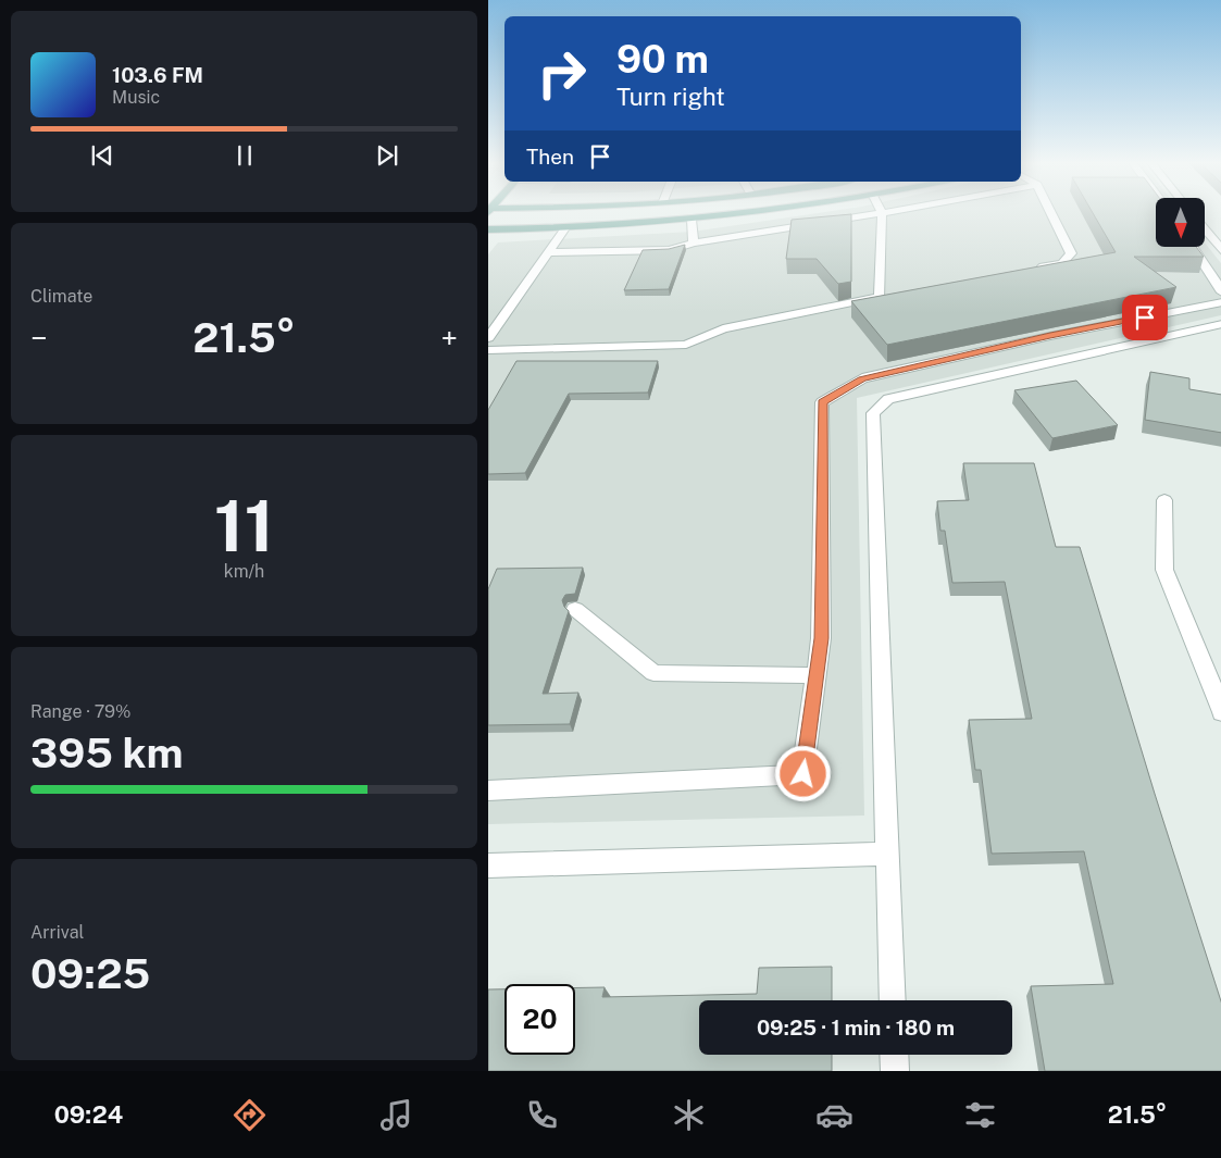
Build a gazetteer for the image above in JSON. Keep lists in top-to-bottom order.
{
  "north": "bottom",
  "page": {
    "turn": ["90 m", "Turn right"],
    "song": ["103.6 FM", "Music"],
    "then": "Then",
    "tile": [
      "Climate",
      ["11", "km/h"],
      ["Range · 79%", "395 km"],
      ["Arrival", "09:25"]
    ],
    "heat": ["−", "21.5°", "+"],
    "limit": "20",
    "trip": "09:25 · 1 min · 180 m",
    "tabs": ["09:24", "21.5°"]
  }
}
